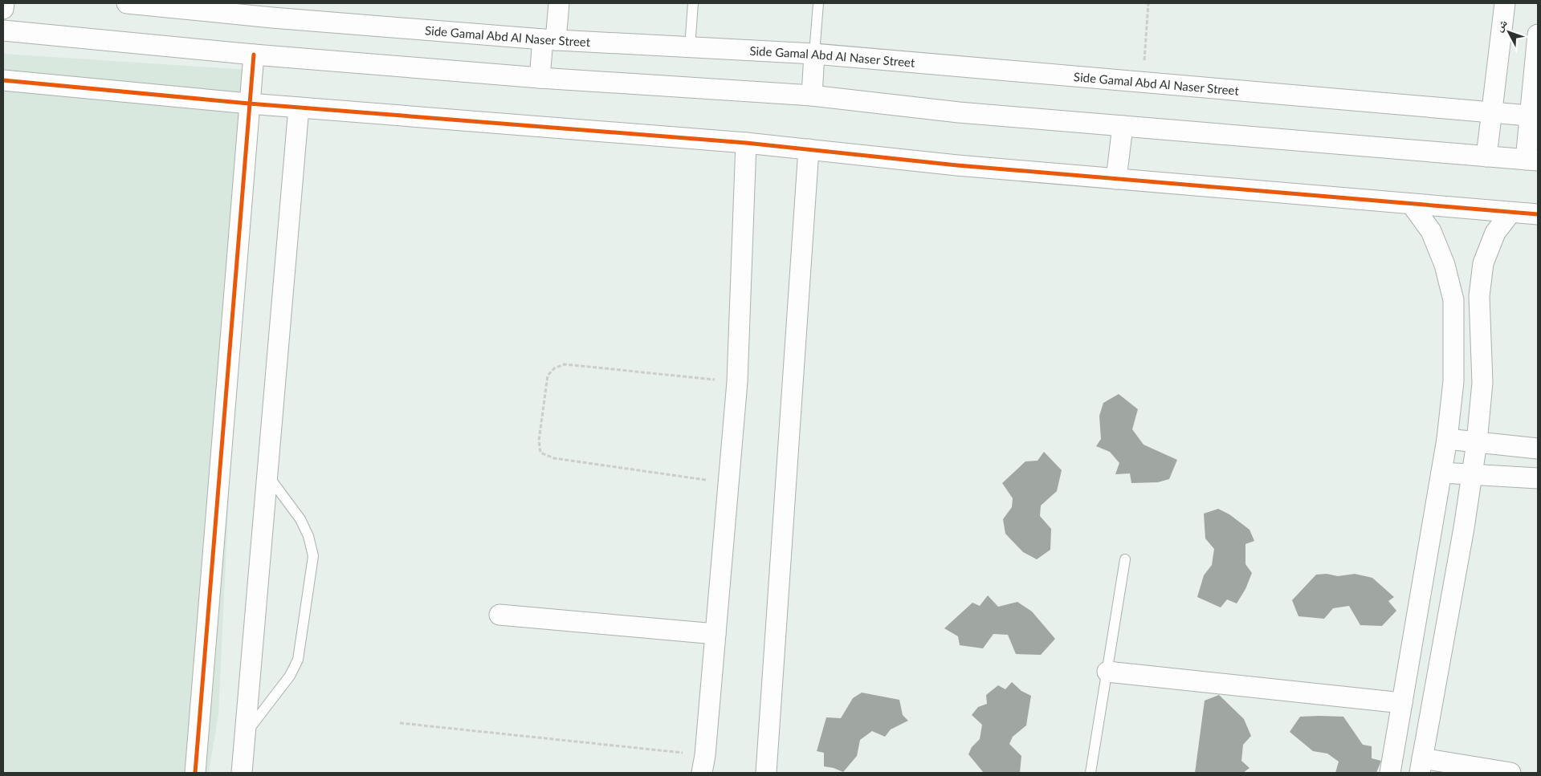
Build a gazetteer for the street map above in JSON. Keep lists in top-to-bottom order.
{
  "streets": {
    "street": ["Side Gamal Abd Al Naser Street"]
  },
  "north": "top left"
}
